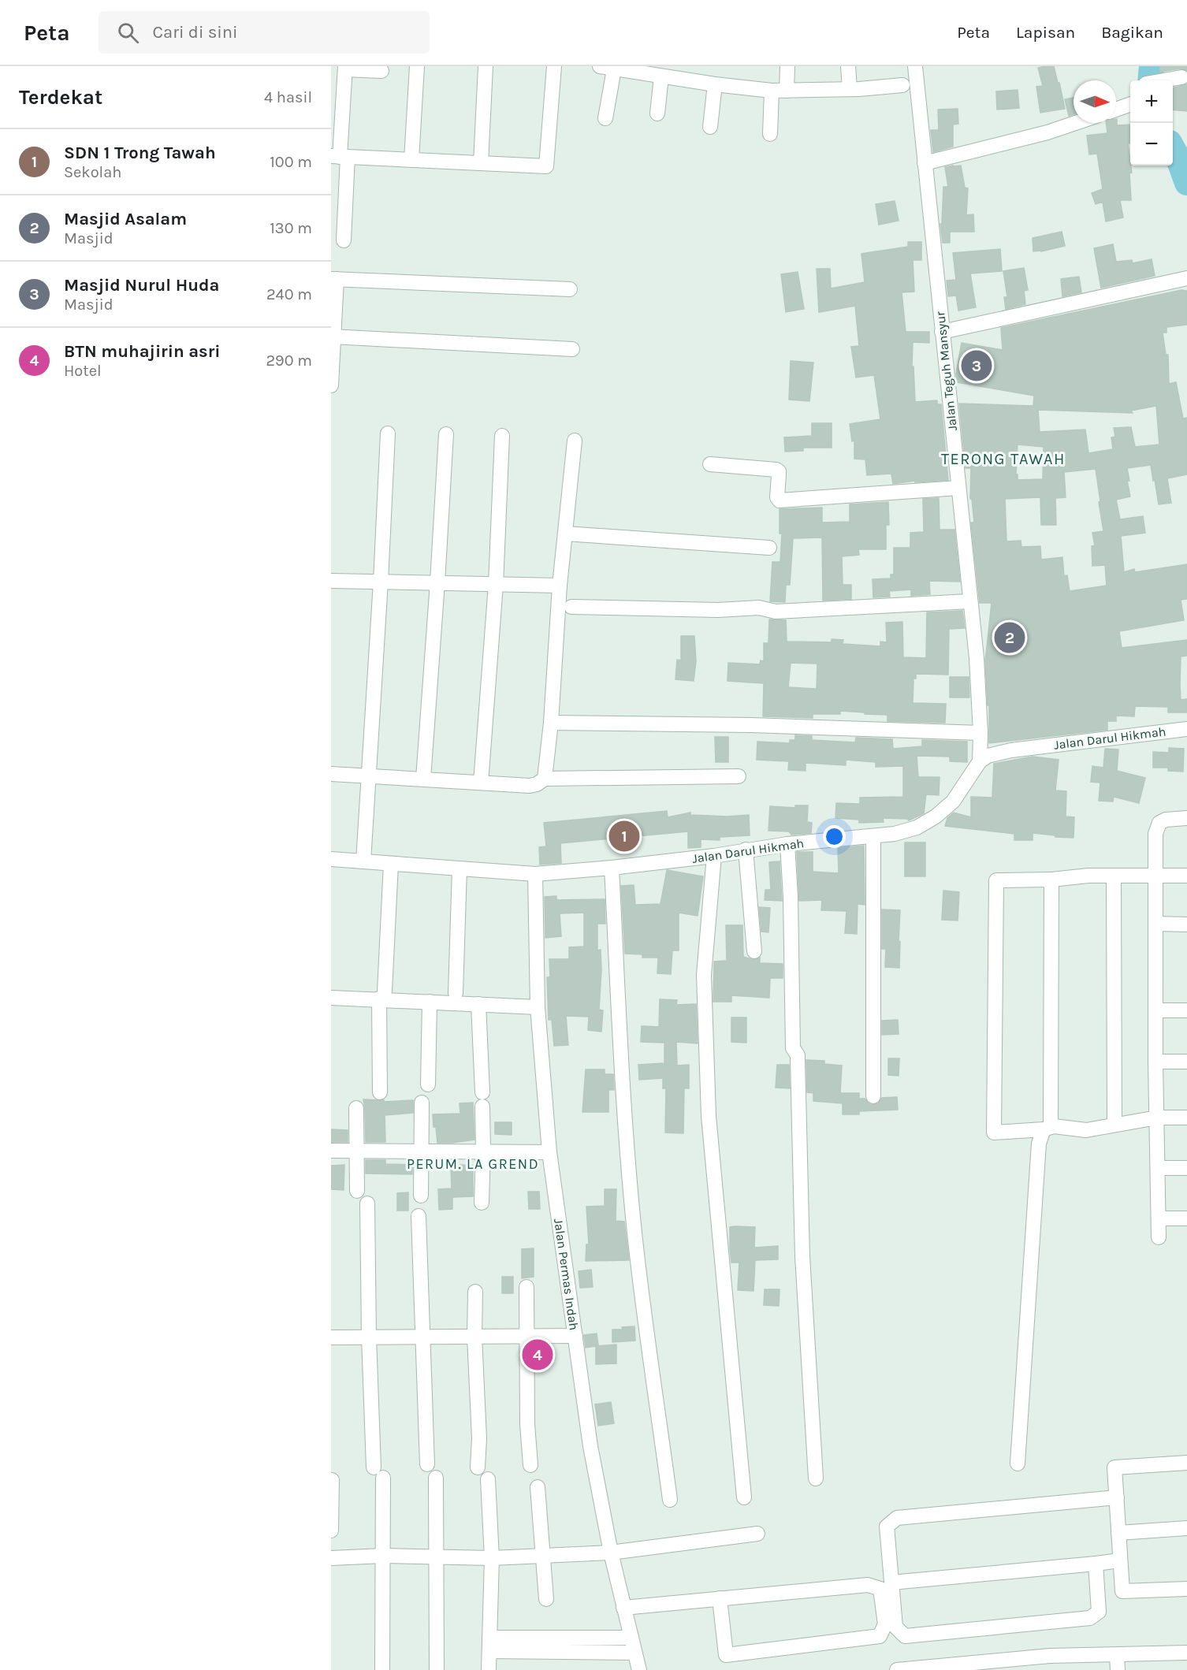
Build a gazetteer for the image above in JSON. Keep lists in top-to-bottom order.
{
  "streets": {
    "street": ["Jalan Teguh Mansyur", "Jalan Darul Hikmah", "Jalan Permas Indah"]
  },
  "crossings": [
    ["Jalan Teguh Mansyur", "Jalan Darul Hikmah"],
    ["Jalan Darul Hikmah", "Jalan Permas Indah"]
  ],
  "districts": ["TERONG TAWAH", "PERUM. LA GREND"],
  "north": "right",
  "page": {
    "header": "Peta",
    "search": "Cari di sini",
    "nav": ["Peta", "Lapisan", "Bagikan"],
    "heading": ["Terdekat", "4 hasil"],
    "map_buttons": ["+", "−"],
    "list": [
      {
        "mark": "1",
        "name": "SDN 1 Trong Tawah",
        "note": "Sekolah",
        "value": "100 m"
      },
      {
        "mark": "2",
        "name": "Masjid Asalam",
        "note": "Masjid",
        "value": "130 m"
      },
      {
        "mark": "3",
        "name": "Masjid Nurul Huda",
        "note": "Masjid",
        "value": "240 m"
      },
      {
        "mark": "4",
        "name": "BTN muhajirin asri",
        "note": "Hotel",
        "value": "290 m"
      }
    ],
    "pins": [
      "3",
      "2",
      "1",
      "4"
    ]
  }
}
